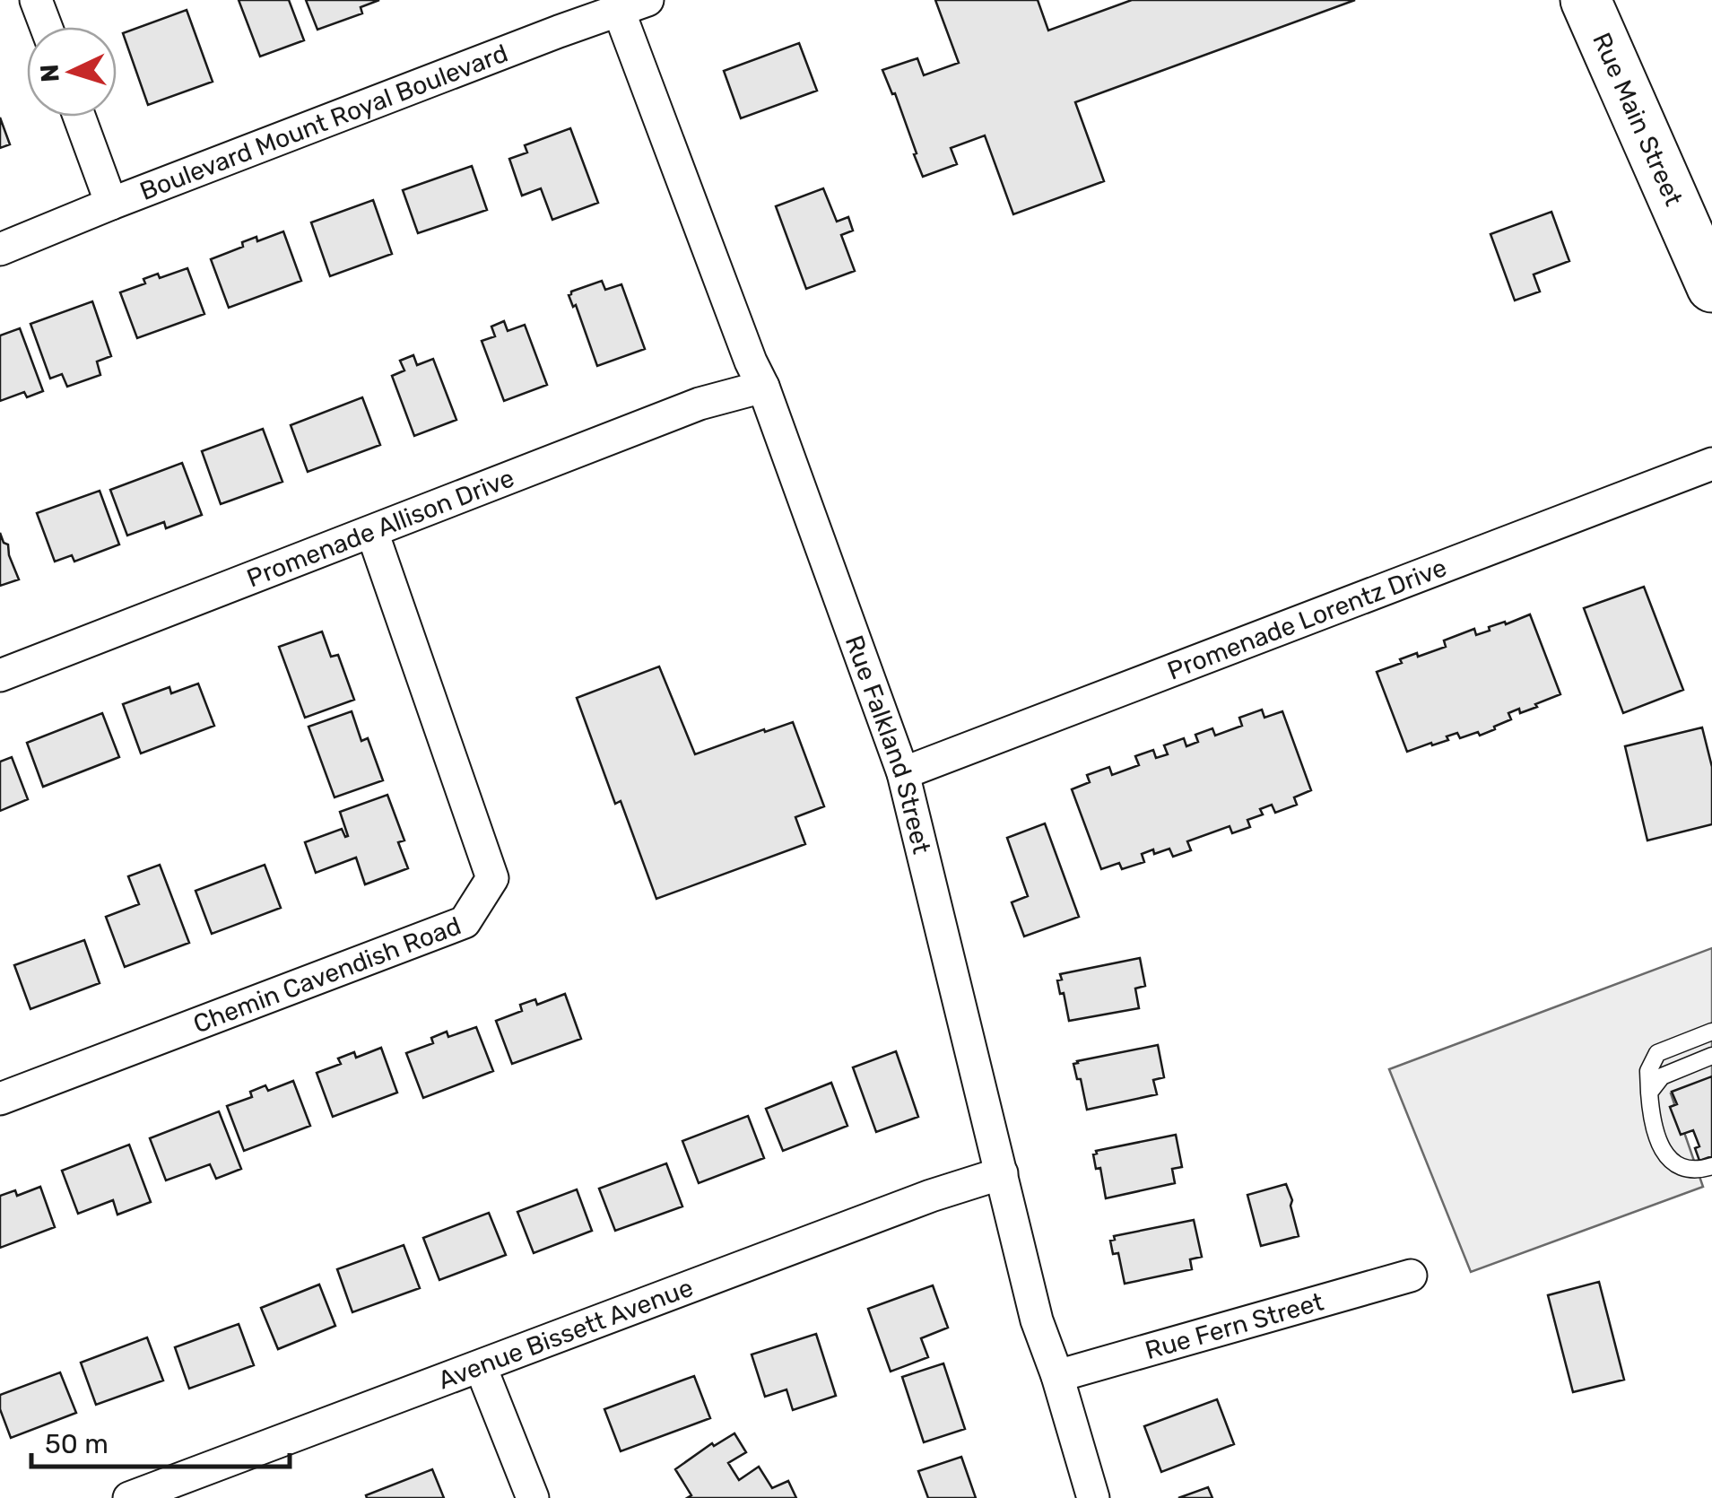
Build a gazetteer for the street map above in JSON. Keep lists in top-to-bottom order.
{
  "streets": {
    "main road": ["Rue Main Street"],
    "street": [
      "Boulevard Mount Royal Boulevard",
      "Promenade Allison Drive",
      "Promenade Lorentz Drive",
      "Rue Falkland Street",
      "Chemin Cavendish Road",
      "Rue Fern Street",
      "Avenue Bissett Avenue"
    ]
  },
  "crossings": [
    ["Boulevard Mount Royal Boulevard", "Rue Falkland Street"],
    ["Promenade Allison Drive", "Rue Falkland Street"],
    ["Promenade Allison Drive", "Chemin Cavendish Road"],
    ["Promenade Lorentz Drive", "Rue Falkland Street"],
    ["Rue Falkland Street", "Rue Fern Street"],
    ["Rue Falkland Street", "Avenue Bissett Avenue"]
  ],
  "scale_bar": "50 m",
  "north": "left"
}
